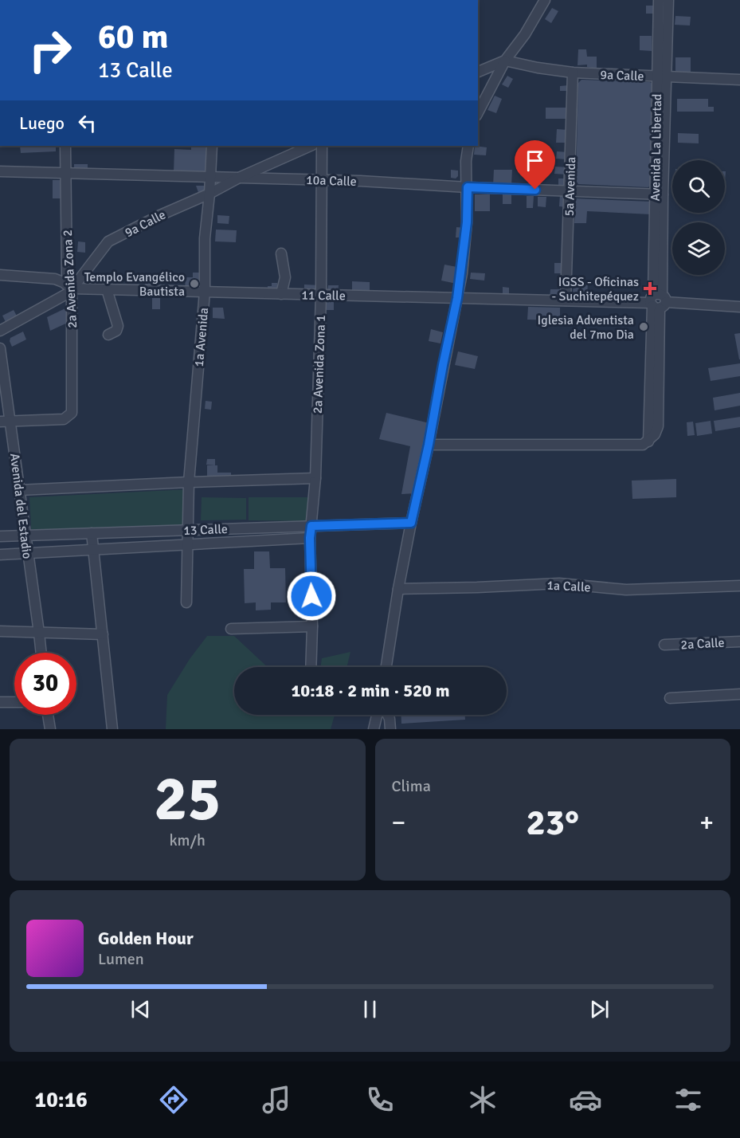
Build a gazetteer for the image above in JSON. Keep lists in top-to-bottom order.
{
  "streets": {
    "street": [
      "9a Calle",
      "Avenida La Libertad",
      "10a Calle",
      "5a Avenida",
      "2a Avenida Zona 2",
      "11 Calle",
      "1a Avenida",
      "2a Avenida Zona 1",
      "Avenida del Estadio",
      "13 Calle",
      "1a Calle",
      "2a Calle"
    ]
  },
  "crossings": [
    ["9a Calle", "Avenida La Libertad"],
    ["9a Calle", "10a Calle"],
    ["9a Calle", "5a Avenida"],
    ["9a Calle", "2a Avenida Zona 2"],
    ["9a Calle", "11 Calle"],
    ["9a Calle", "1a Avenida"],
    ["Avenida La Libertad", "10a Calle"],
    ["Avenida La Libertad", "11 Calle"],
    ["10a Calle", "5a Avenida"],
    ["10a Calle", "2a Avenida Zona 2"],
    ["10a Calle", "1a Avenida"],
    ["10a Calle", "2a Avenida Zona 1"],
    ["5a Avenida", "11 Calle"],
    ["2a Avenida Zona 2", "11 Calle"],
    ["2a Avenida Zona 2", "Avenida del Estadio"],
    ["11 Calle", "1a Avenida"],
    ["11 Calle", "2a Avenida Zona 1"],
    ["1a Avenida", "13 Calle"],
    ["2a Avenida Zona 1", "13 Calle"],
    ["Avenida del Estadio", "13 Calle"]
  ],
  "places": {
    "other": ["Templo Evangélico Bautista", "Iglesia Adventista del 7mo Dia"],
    "health": ["IGSS - Oficinas - Suchitepéquez"]
  },
  "page": {
    "turn": ["60 m", "13 Calle"],
    "then": "Luego",
    "limit": "30",
    "trip": "10:18 · 2 min · 520 m",
    "tile": [
      ["25", "km/h"],
      "Clima"
    ],
    "heat": ["−", "23°", "+"],
    "song": ["Golden Hour", "Lumen"],
    "tabs": "10:16"
  }
}
